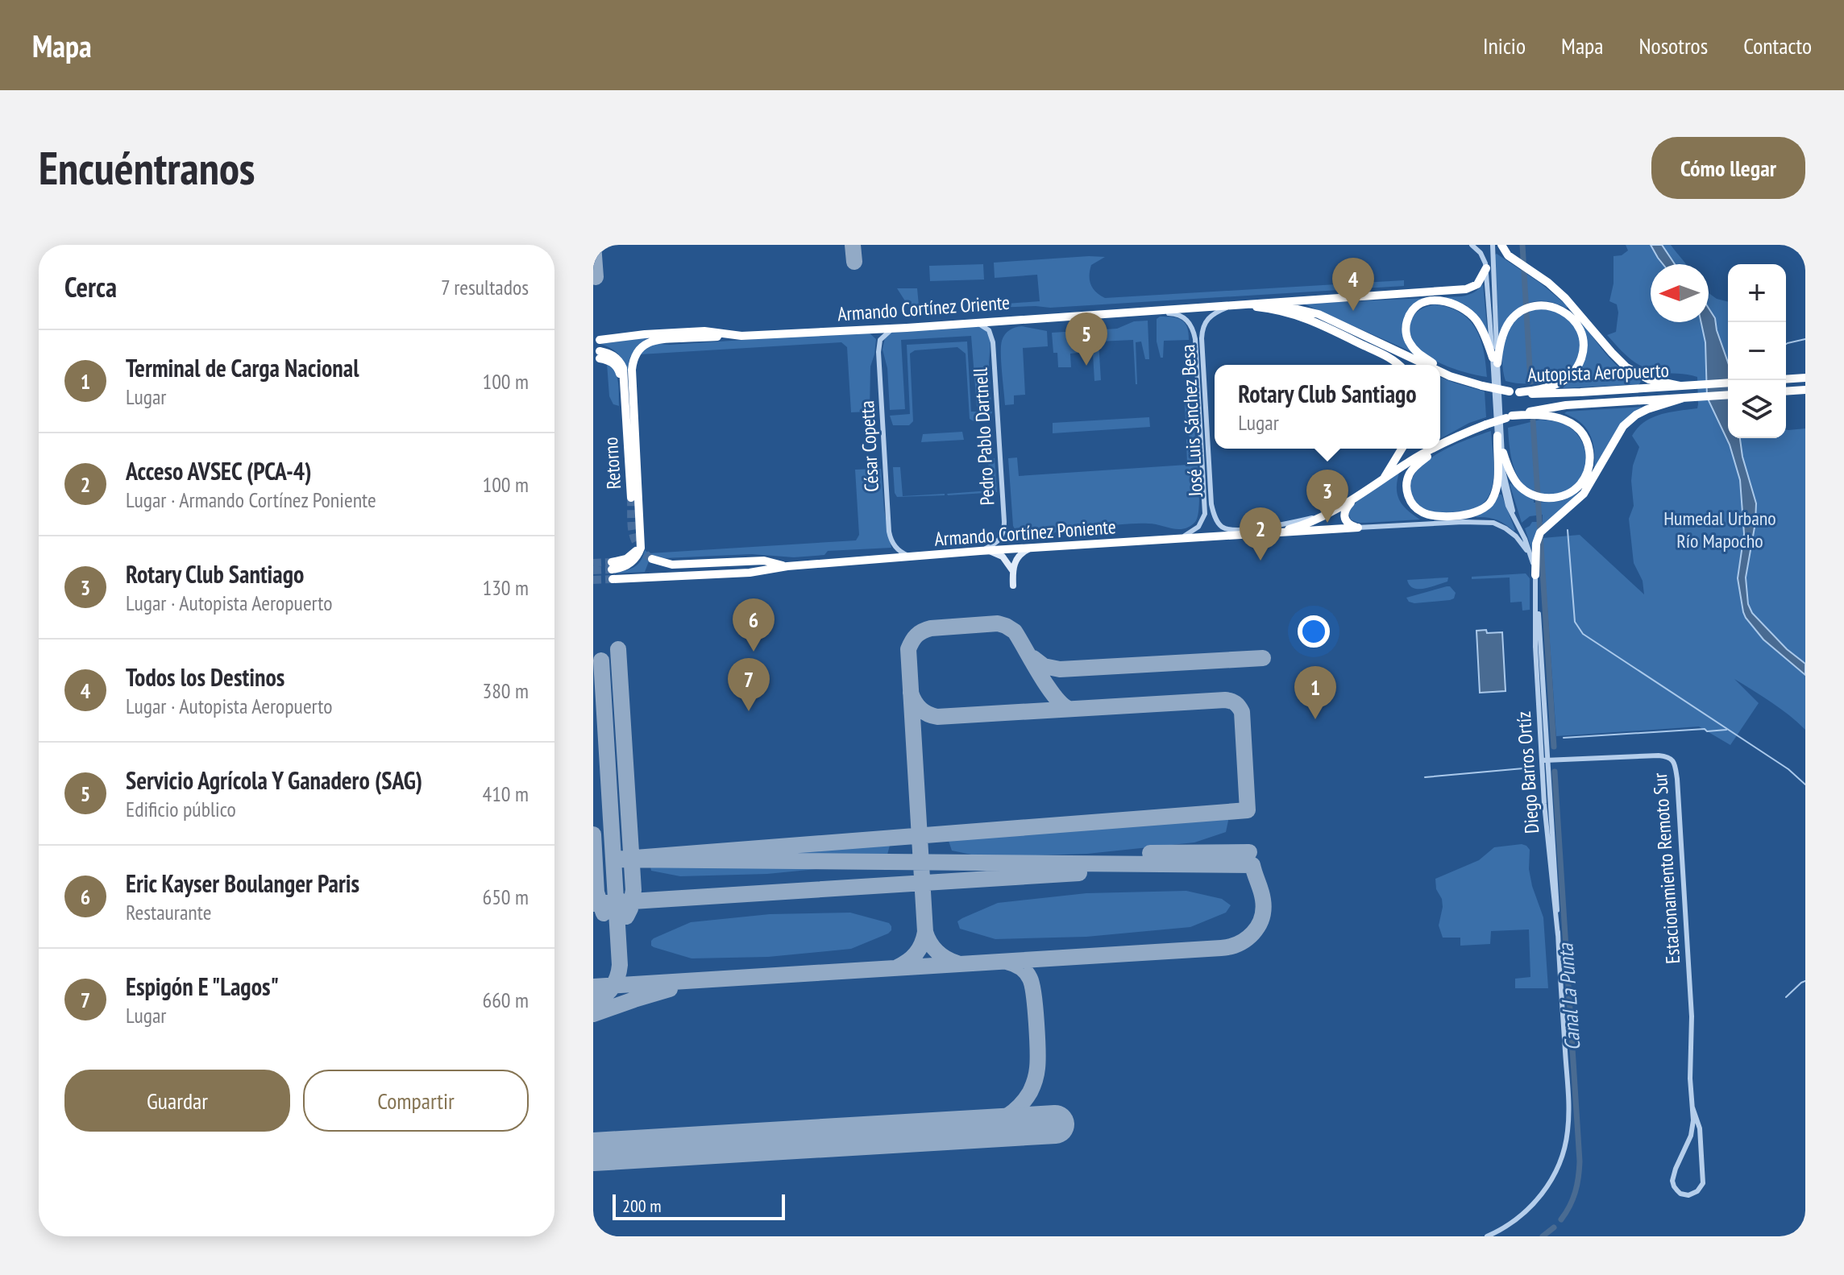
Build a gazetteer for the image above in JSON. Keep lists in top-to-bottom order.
{
  "streets": {
    "highway": [
      "Armando Cortínez Oriente",
      "Autopista Aeropuerto",
      "Retorno",
      "Armando Cortínez Poniente"
    ],
    "street": [
      "José Luis Sánchez Besa",
      "Pedro Pablo Dartnell",
      "César Copetta",
      "Diego Barros Ortíz",
      "Estacionamiento Remoto Sur"
    ]
  },
  "crossings": [
    ["Armando Cortínez Oriente", "Autopista Aeropuerto"],
    ["Armando Cortínez Oriente", "José Luis Sánchez Besa"],
    ["Armando Cortínez Oriente", "Pedro Pablo Dartnell"],
    ["Armando Cortínez Oriente", "César Copetta"],
    ["Armando Cortínez Oriente", "Armando Cortínez Poniente"],
    ["Autopista Aeropuerto", "José Luis Sánchez Besa"],
    ["Autopista Aeropuerto", "Armando Cortínez Poniente"],
    ["José Luis Sánchez Besa", "Armando Cortínez Poniente"],
    ["Pedro Pablo Dartnell", "Armando Cortínez Poniente"],
    ["César Copetta", "Armando Cortínez Poniente"],
    ["Diego Barros Ortíz", "Estacionamiento Remoto Sur"]
  ],
  "water": ["Canal La Punta"],
  "parks": ["Humedal Urbano Río Mapocho"],
  "scale_bar": "200 m",
  "north": "left",
  "page": {
    "header": "Mapa",
    "nav": [
      "Inicio",
      "Mapa",
      "Nosotros",
      "Contacto"
    ],
    "buttons": [
      "Cómo llegar",
      ["Guardar", "Compartir"]
    ],
    "title": "Encuéntranos",
    "heading": ["Cerca", "7 resultados"],
    "pins": [
      "4",
      "5",
      "3",
      "2",
      "6",
      "7",
      "1"
    ],
    "map_buttons": ["+", "−"],
    "list": [
      {
        "mark": "1",
        "name": "Terminal de Carga Nacional",
        "note": "Lugar",
        "value": "100 m"
      },
      {
        "mark": "2",
        "name": "Acceso AVSEC (PCA-4)",
        "note": "Lugar · Armando Cortínez Poniente",
        "value": "100 m"
      },
      {
        "mark": "3",
        "name": "Rotary Club Santiago",
        "note": "Lugar · Autopista Aeropuerto",
        "value": "130 m"
      },
      {
        "mark": "4",
        "name": "Todos los Destinos",
        "note": "Lugar · Autopista Aeropuerto",
        "value": "380 m"
      },
      {
        "mark": "5",
        "name": "Servicio Agrícola Y Ganadero (SAG)",
        "note": "Edificio público",
        "value": "410 m"
      },
      {
        "mark": "6",
        "name": "Eric Kayser Boulanger Paris",
        "note": "Restaurante",
        "value": "650 m"
      },
      {
        "mark": "7",
        "name": "Espigón E \"Lagos\"",
        "note": "Lugar",
        "value": "660 m"
      }
    ],
    "popup": ["Rotary Club Santiago", "Lugar"],
    "scale": "200 m"
  }
}
